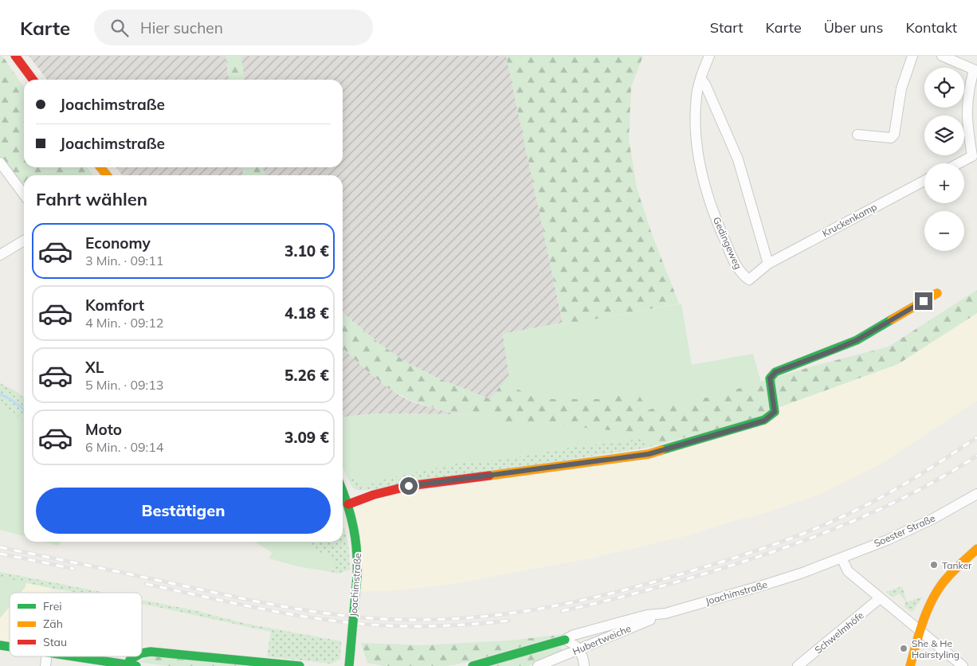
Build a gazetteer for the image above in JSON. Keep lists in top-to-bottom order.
{
  "streets": {
    "street": [
      "Kruckenkamp",
      "Gedingeweg",
      "Soester Straße",
      "Joachimstraße",
      "Schwelmhöfe",
      "Hubertweiche"
    ]
  },
  "crossings": [
    ["Kruckenkamp", "Gedingeweg"],
    ["Soester Straße", "Joachimstraße"],
    ["Joachimstraße", "Hubertweiche"]
  ],
  "places": ["Tanker", "She & He Hairstyling"],
  "legend": ["Frei", "Zäh", "Stau"],
  "page": {
    "header": "Karte",
    "search": "Hier suchen",
    "nav": [
      "Start",
      "Karte",
      "Über uns",
      "Kontakt"
    ],
    "map_buttons": ["+", "−"],
    "banner": ["Joachimstraße", "Joachimstraße"],
    "heading": "Fahrt wählen",
    "list": [
      {
        "name": "Economy",
        "note": "3 Min. · 09:11",
        "value": "3.10 €"
      },
      {
        "name": "Komfort",
        "note": "4 Min. · 09:12",
        "value": "4.18 €"
      },
      {
        "name": "XL",
        "note": "5 Min. · 09:13",
        "value": "5.26 €"
      },
      {
        "name": "Moto",
        "note": "6 Min. · 09:14",
        "value": "3.09 €"
      }
    ],
    "buttons": "Bestätigen"
  }
}
